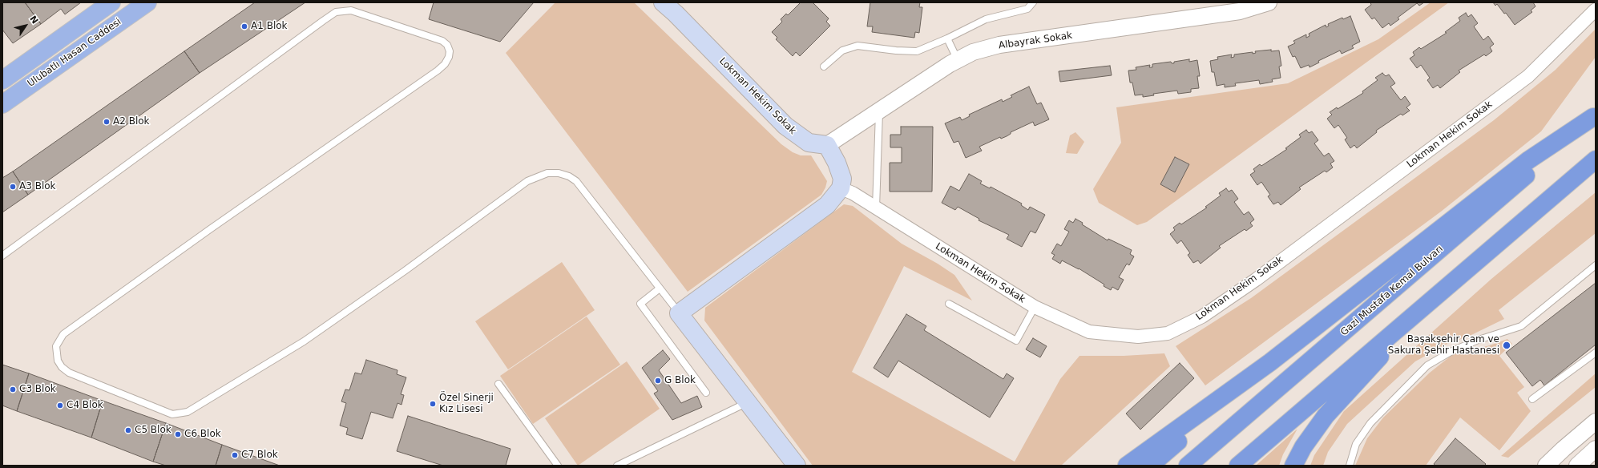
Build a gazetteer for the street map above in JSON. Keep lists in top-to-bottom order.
{
  "streets": {
    "highway": ["Gazi Mustafa Kemal Bulvarı"],
    "main road": ["Ulubatlı Hasan Caddesi", "Lokman Hekim Sokak"],
    "street": ["Albayrak Sokak"]
  },
  "crossings": [
    ["Albayrak Sokak", "Lokman Hekim Sokak"]
  ],
  "places": [
    "A1 Blok",
    "A2 Blok",
    "A3 Blok",
    "Başakşehir Çam ve Sakura Şehir Hastanesi",
    "G Blok",
    "C3 Blok",
    "Özel Sinerji Kız Lisesi",
    "C4 Blok",
    "C5 Blok",
    "C6 Blok",
    "C7 Blok"
  ],
  "north": "top right"
}
